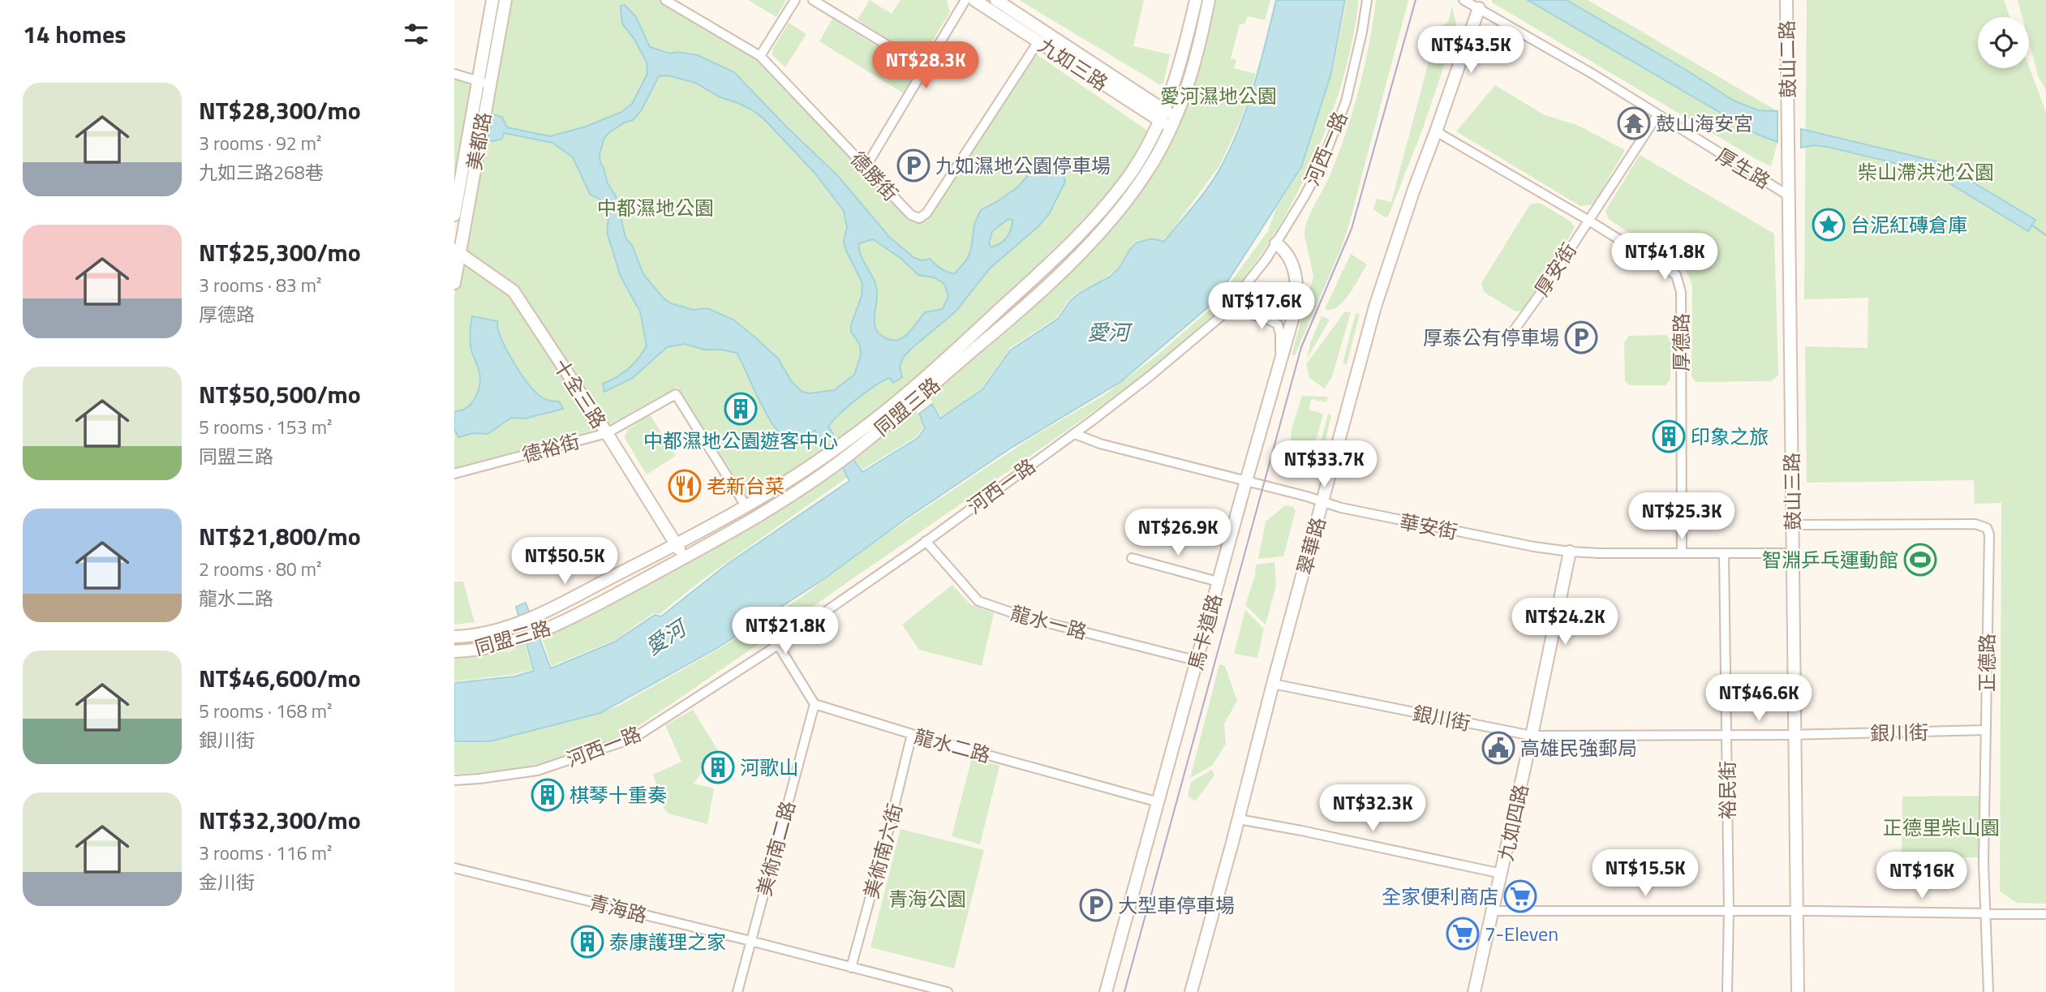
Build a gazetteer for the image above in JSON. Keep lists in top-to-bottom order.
{
  "streets": {
    "street": [
      "鼓山二路",
      "九如三路",
      "美都路",
      "河西一路",
      "厚生路",
      "德勝街",
      "厚安街",
      "厚德路",
      "十全三路",
      "同盟三路",
      "德裕街",
      "鼓山三路",
      "華安街",
      "翠華路",
      "龍水一路",
      "馬卡道路",
      "正德路",
      "銀川街",
      "龍水二路",
      "裕民街",
      "九如四路",
      "美術南二路",
      "美術南六街",
      "青海路"
    ]
  },
  "crossings": [
    ["鼓山二路", "厚生路"],
    ["鼓山二路", "鼓山三路"],
    ["九如三路", "德勝街"],
    ["九如三路", "同盟三路"],
    ["美都路", "十全三路"],
    ["河西一路", "華安街"],
    ["河西一路", "龍水一路"],
    ["河西一路", "馬卡道路"],
    ["厚生路", "厚安街"],
    ["厚生路", "鼓山三路"],
    ["厚生路", "翠華路"],
    ["厚安街", "厚德路"],
    ["厚德路", "華安街"],
    ["厚德路", "翠華路"],
    ["十全三路", "同盟三路"],
    ["十全三路", "德裕街"],
    ["同盟三路", "德裕街"],
    ["鼓山三路", "華安街"],
    ["鼓山三路", "正德路"],
    ["鼓山三路", "銀川街"],
    ["華安街", "翠華路"],
    ["華安街", "馬卡道路"],
    ["華安街", "裕民街"],
    ["華安街", "九如四路"],
    ["翠華路", "銀川街"],
    ["龍水一路", "馬卡道路"],
    ["馬卡道路", "龍水二路"],
    ["正德路", "銀川街"],
    ["銀川街", "裕民街"],
    ["銀川街", "九如四路"],
    ["龍水二路", "美術南二路"],
    ["龍水二路", "美術南六街"],
    ["美術南二路", "青海路"],
    ["美術南六街", "青海路"]
  ],
  "water": ["愛河"],
  "parks": [
    "愛河濕地公園",
    "柴山滯洪池公園",
    "中都濕地公園",
    "正德里柴山園",
    "青海公園"
  ],
  "places": {
    "temple": ["鼓山海安宮"],
    "parking": ["九如濕地公園停車場", "厚泰公有停車場", "大型車停車場"],
    "place": ["台泥紅磚倉庫"],
    "building": [
      "中都濕地公園遊客中心",
      "印象之旅",
      "河歌山",
      "棋琴十重奏",
      "泰康護理之家"
    ],
    "restaurant": ["老新台菜"],
    "sports": ["智淵乒乓運動館"],
    "public building": ["高雄民強郵局"],
    "supermarket": ["全家便利商店", "7-Eleven"]
  },
  "page": {
    "heading": "14 homes",
    "price": [
      "NT$43.5K",
      "NT$28.3K",
      "NT$41.8K",
      "NT$17.6K",
      "NT$33.7K",
      "NT$25.3K",
      "NT$26.9K",
      "NT$50.5K",
      "NT$24.2K",
      "NT$21.8K",
      "NT$46.6K",
      "NT$32.3K",
      "NT$15.5K",
      "NT$16K"
    ],
    "list": [
      {
        "name": "NT$28,300/mo",
        "note": "3 rooms · 92 m² · 九如三路268巷"
      },
      {
        "name": "NT$25,300/mo",
        "note": "3 rooms · 83 m² · 厚德路"
      },
      {
        "name": "NT$50,500/mo",
        "note": "5 rooms · 153 m² · 同盟三路"
      },
      {
        "name": "NT$21,800/mo",
        "note": "2 rooms · 80 m² · 龍水二路"
      },
      {
        "name": "NT$46,600/mo",
        "note": "5 rooms · 168 m² · 銀川街"
      },
      {
        "name": "NT$32,300/mo",
        "note": "3 rooms · 116 m² · 金川街"
      }
    ]
  }
}
